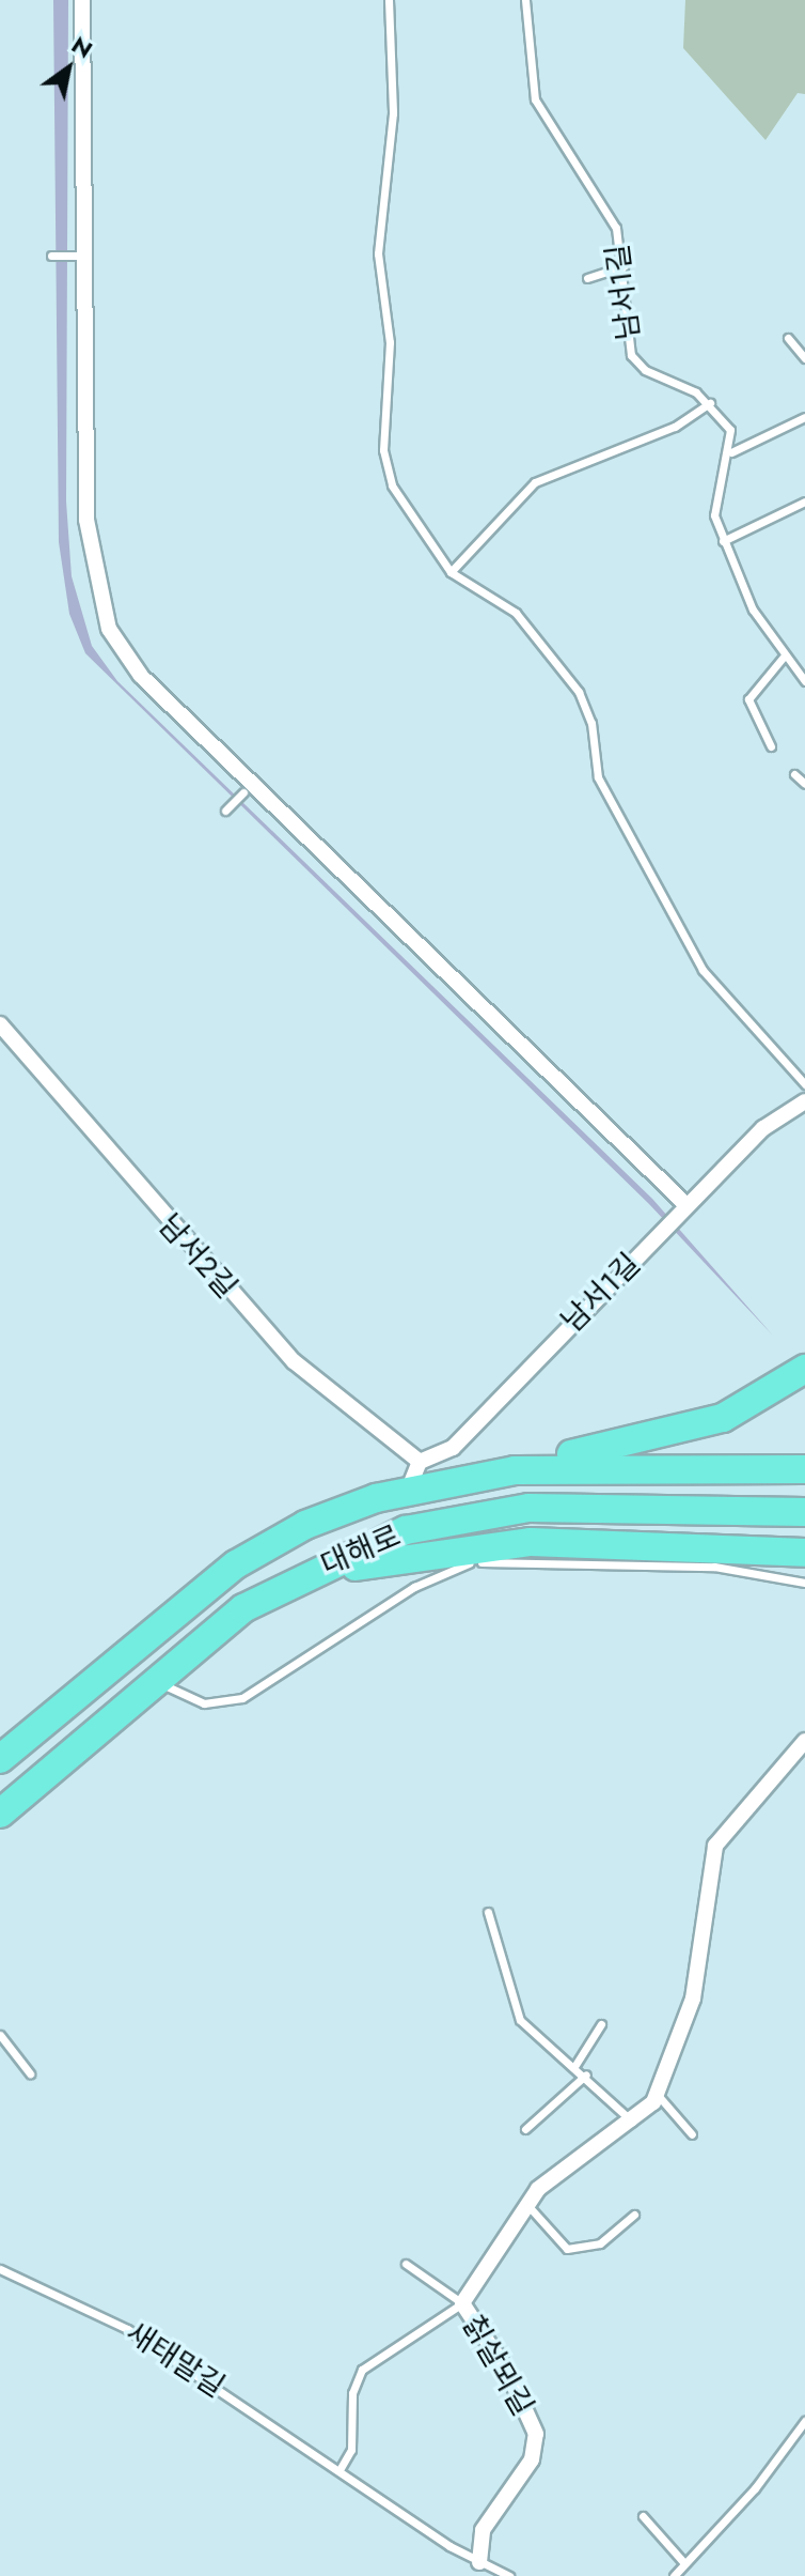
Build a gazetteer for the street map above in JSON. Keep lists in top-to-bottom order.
{
  "streets": {
    "highway": ["대해로"],
    "street": ["남서1길", "남서2길", "칡살뫼길"],
    "lane": ["새태말길"]
  },
  "crossings": [
    ["남서1길", "남서2길"],
    ["새태말길", "칡살뫼길"]
  ],
  "north": "top right"
}
